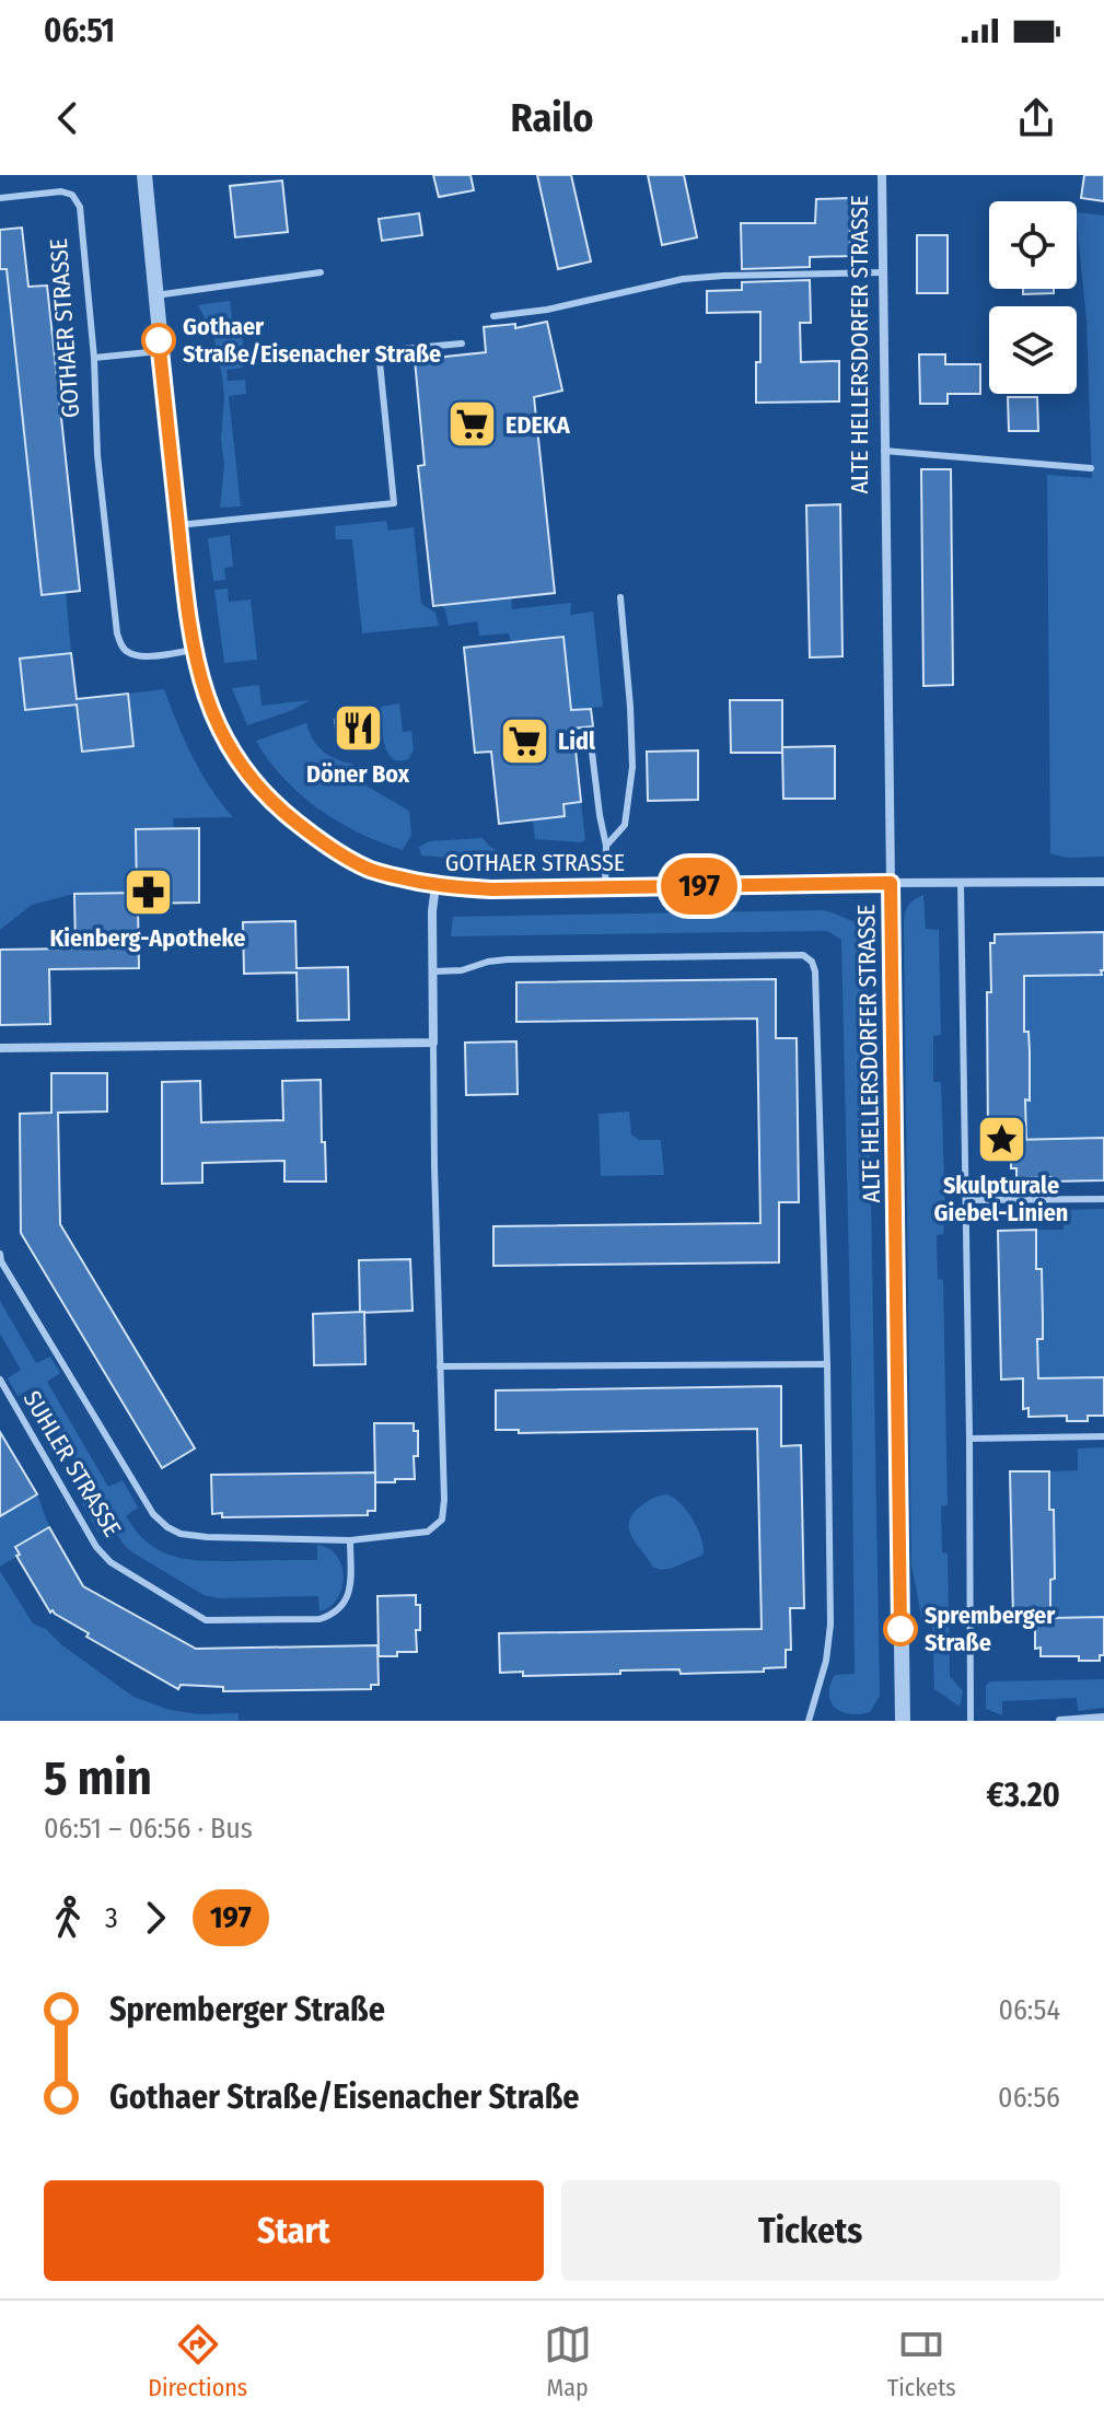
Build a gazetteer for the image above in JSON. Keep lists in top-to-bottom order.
{
  "streets": {
    "street": ["GOTHAER STRASSE", "ALTE HELLERSDORFER STRASSE", "SUHLER STRASSE"]
  },
  "crossings": [
    ["GOTHAER STRASSE", "ALTE HELLERSDORFER STRASSE"],
    ["GOTHAER STRASSE", "SUHLER STRASSE"],
    ["ALTE HELLERSDORFER STRASSE", "SUHLER STRASSE"]
  ],
  "places": {
    "other": ["Gothaer Straße/Eisenacher Straße", "Spremberger Straße"],
    "supermarket": ["EDEKA", "Lidl"],
    "restaurant": ["Döner Box"],
    "pharmacy": ["Kienberg-Apotheke"],
    "place": ["Skulpturale Giebel-Linien"]
  },
  "lines": ["bus line 197"],
  "page": {
    "status": "06:51",
    "header": "Railo",
    "on_map": "197",
    "heading": ["5 min", "06:51 – 06:56 · Bus", "€3.20"],
    "legs": ["3", "197"],
    "list": [
      {
        "name": "Spremberger Straße",
        "value": "06:54"
      },
      {
        "name": "Gothaer Straße/Eisenacher Straße",
        "value": "06:56"
      }
    ],
    "buttons": ["Start", "Tickets"],
    "tabs": ["Directions", "Map", "Tickets"]
  }
}
